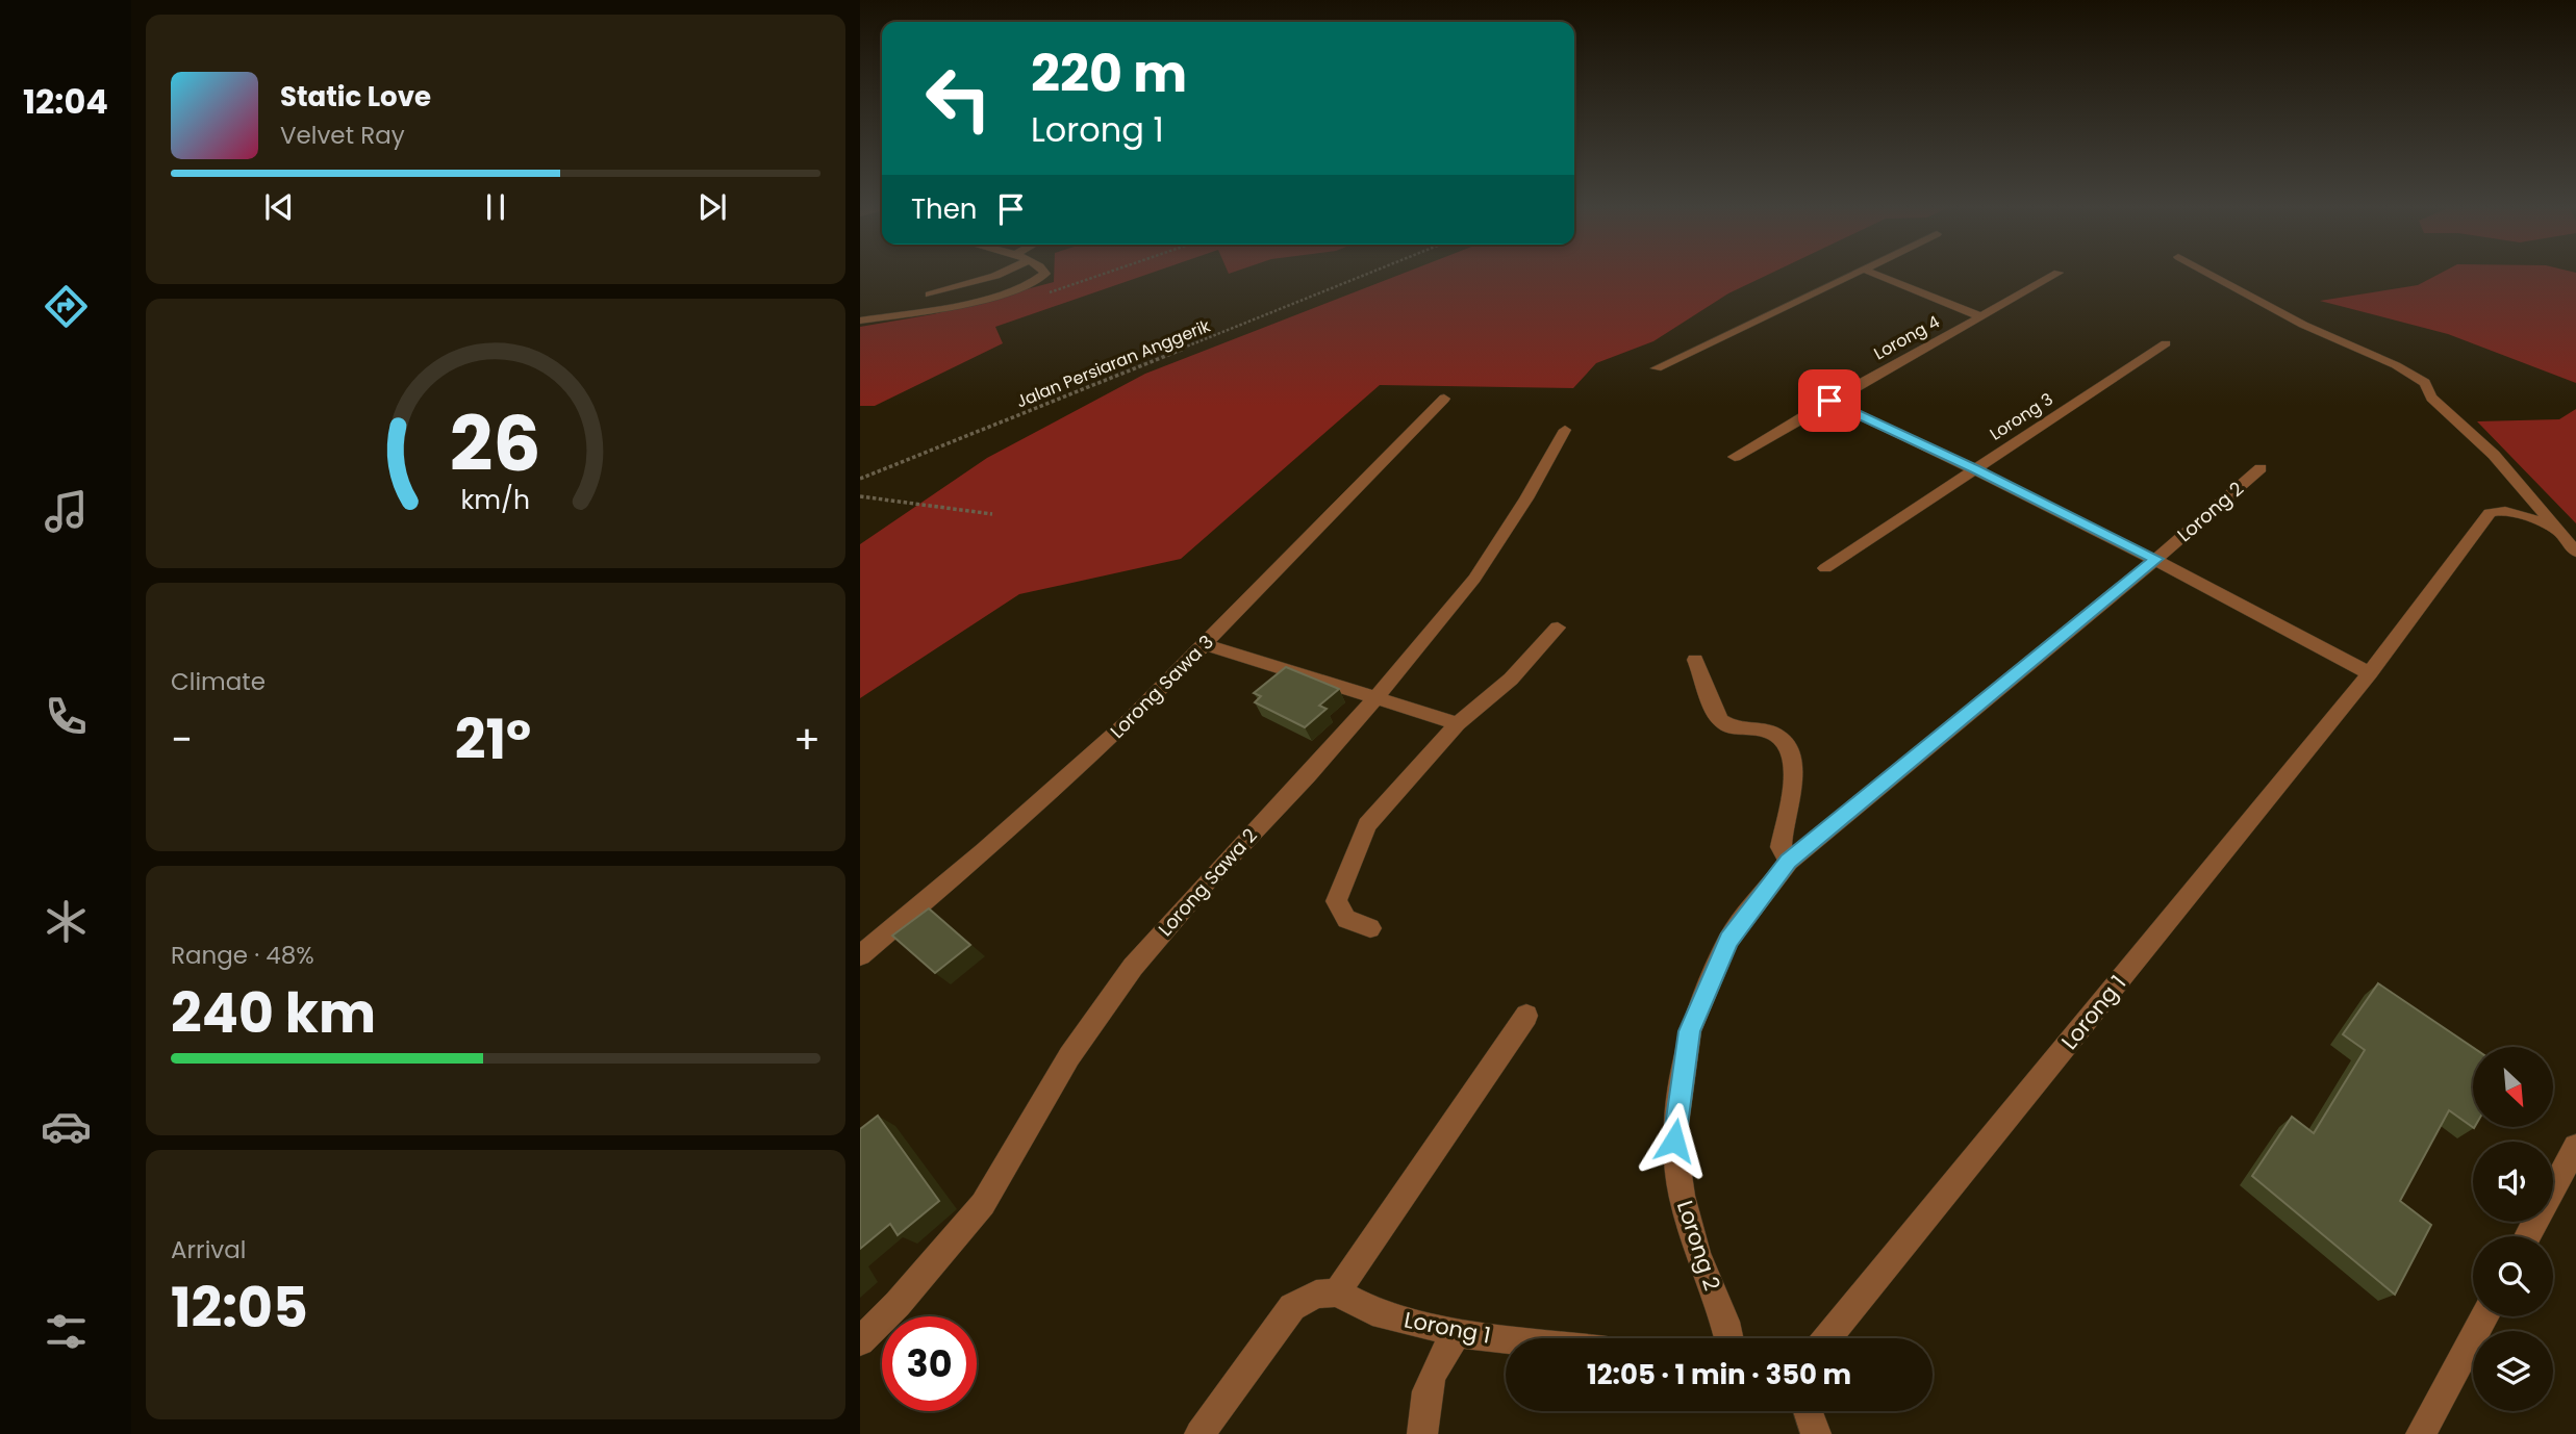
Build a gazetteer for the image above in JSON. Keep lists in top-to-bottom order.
{
  "streets": {
    "street": [
      "Lorong 4",
      "Lorong 3",
      "Lorong 2",
      "Lorong Sawa 3",
      "Lorong Sawa 2",
      "Lorong 1"
    ],
    "path": ["Jalan Persiaran Anggerik"]
  },
  "north": "bottom right",
  "page": {
    "tabs": "12:04",
    "turn": ["220 m", "Lorong 1"],
    "song": ["Static Love", "Velvet Ray"],
    "then": "Then",
    "tile": [
      "Climate",
      ["Range · 48%", "240 km"],
      ["Arrival", "12:05"]
    ],
    "heat": ["−", "21°", "+"],
    "limit": "30",
    "trip": "12:05 · 1 min · 350 m",
    "gauge": ["26", "km/h"]
  }
}
